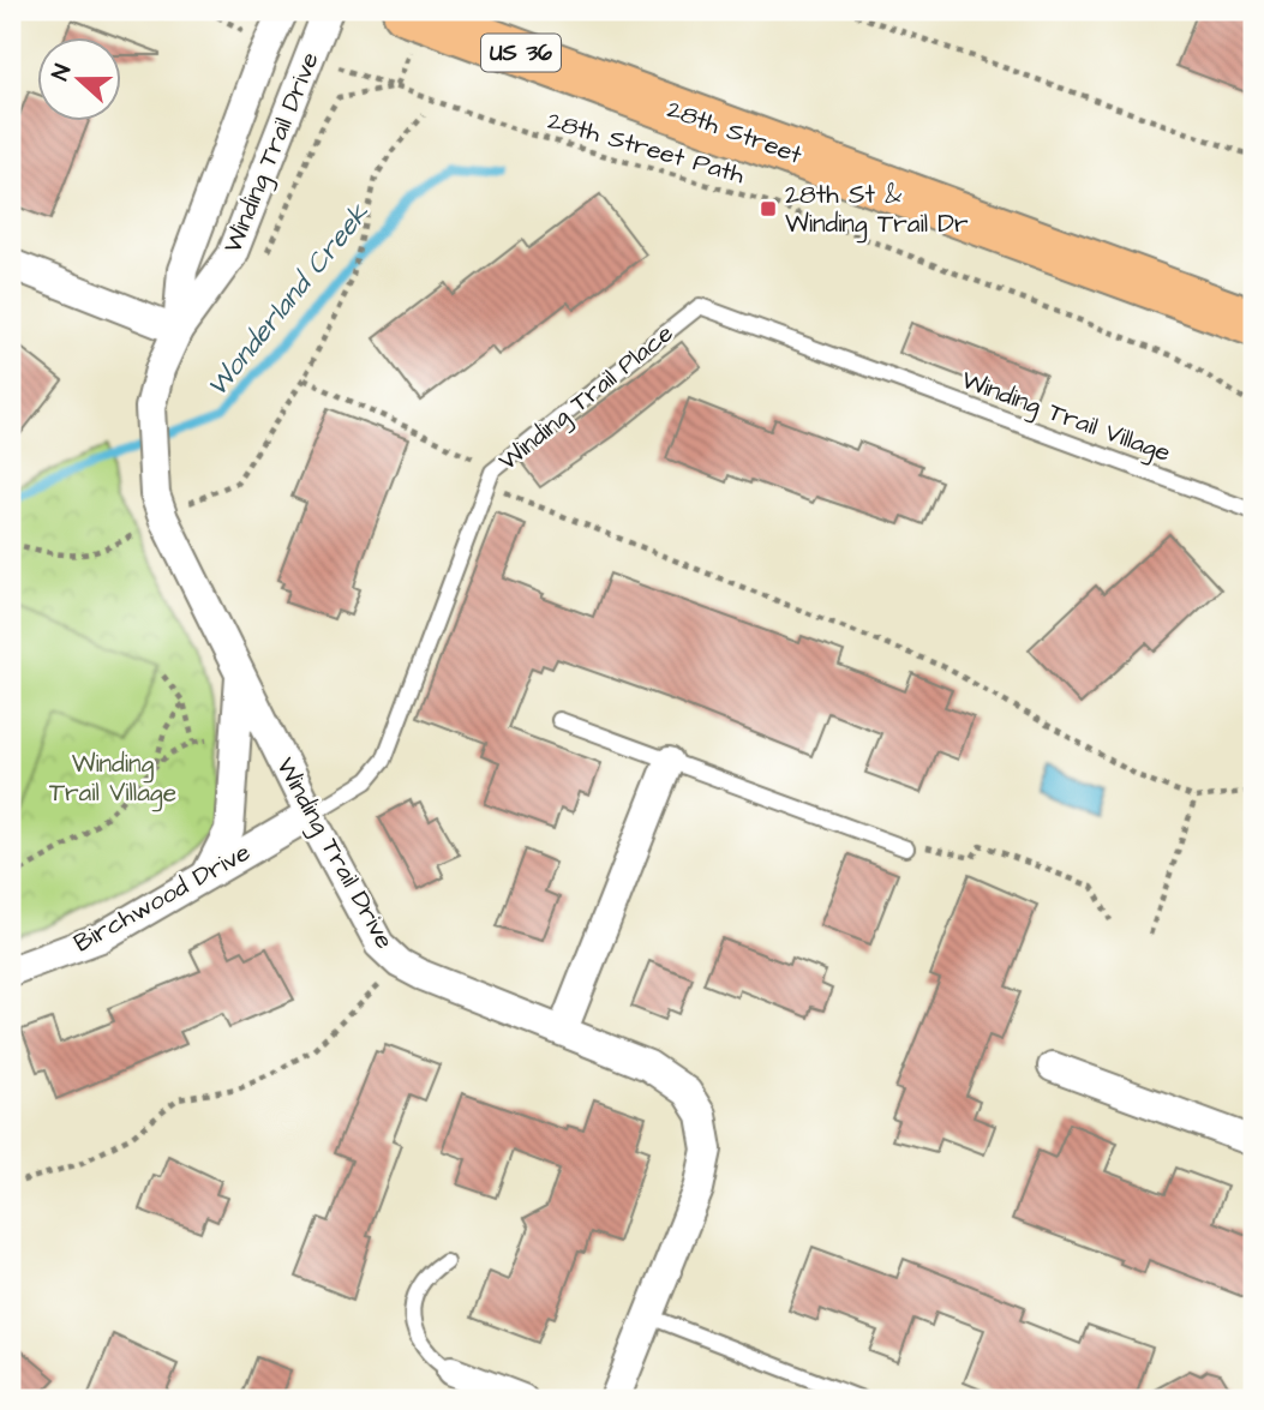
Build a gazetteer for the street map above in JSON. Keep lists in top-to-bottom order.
{
  "streets": {
    "highway": ["US 36", "28th Street"],
    "street": ["Winding Trail Drive", "Birchwood Drive"],
    "lane": ["Winding Trail Place", "Winding Trail Village"],
    "path": ["28th Street Path"]
  },
  "crossings": [
    ["28th Street Path", "Winding Trail Drive"],
    ["Winding Trail Drive", "Winding Trail Place"],
    ["Winding Trail Drive", "Birchwood Drive"],
    ["Winding Trail Place", "Winding Trail Village"],
    ["Winding Trail Place", "Birchwood Drive"]
  ],
  "water": ["Wonderland Creek"],
  "parks": ["Winding Trail Village"],
  "places": {
    "transit": ["28th St & Winding Trail Dr"]
  },
  "north": "left"
}
